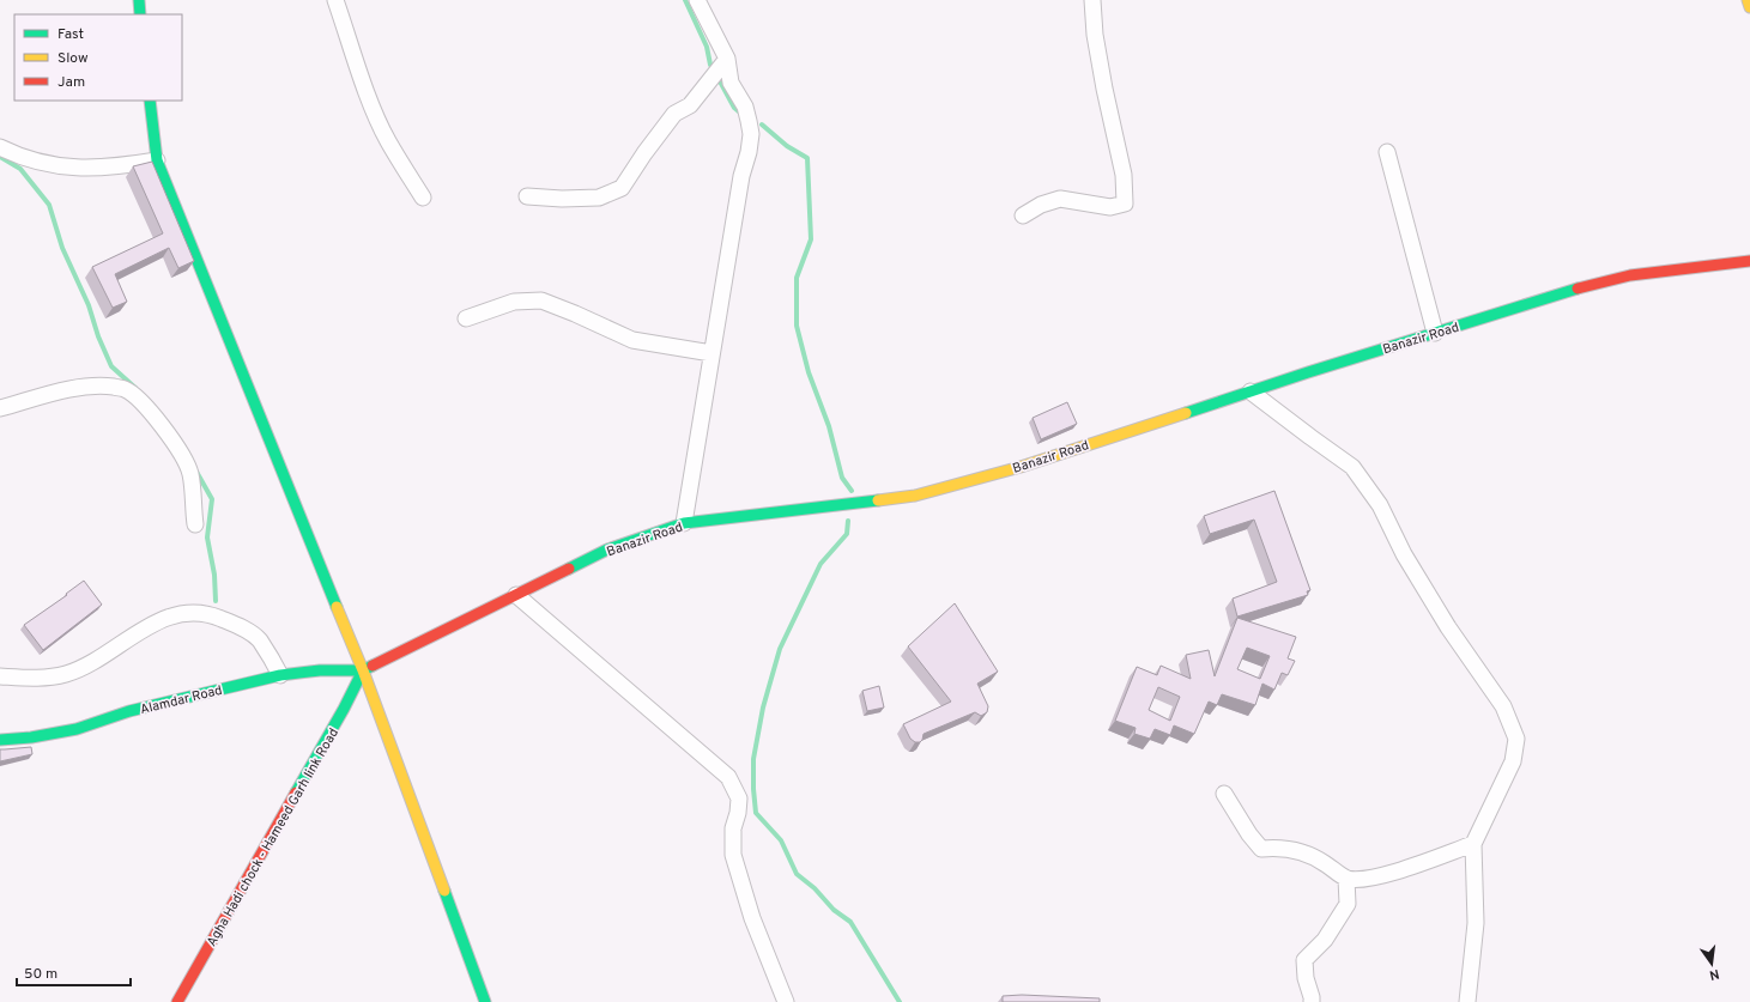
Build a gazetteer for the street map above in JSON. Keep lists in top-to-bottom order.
{
  "streets": {
    "main road": ["Banazir Road", "Alamdar Road", "Agha Hadi chock - Hameed Garh link Road"]
  },
  "crossings": [
    ["Banazir Road", "Alamdar Road"],
    ["Banazir Road", "Agha Hadi chock - Hameed Garh link Road"],
    ["Alamdar Road", "Agha Hadi chock - Hameed Garh link Road"]
  ],
  "legend": ["Fast", "Slow", "Jam"],
  "scale_bar": "50 m",
  "north": "bottom"
}
